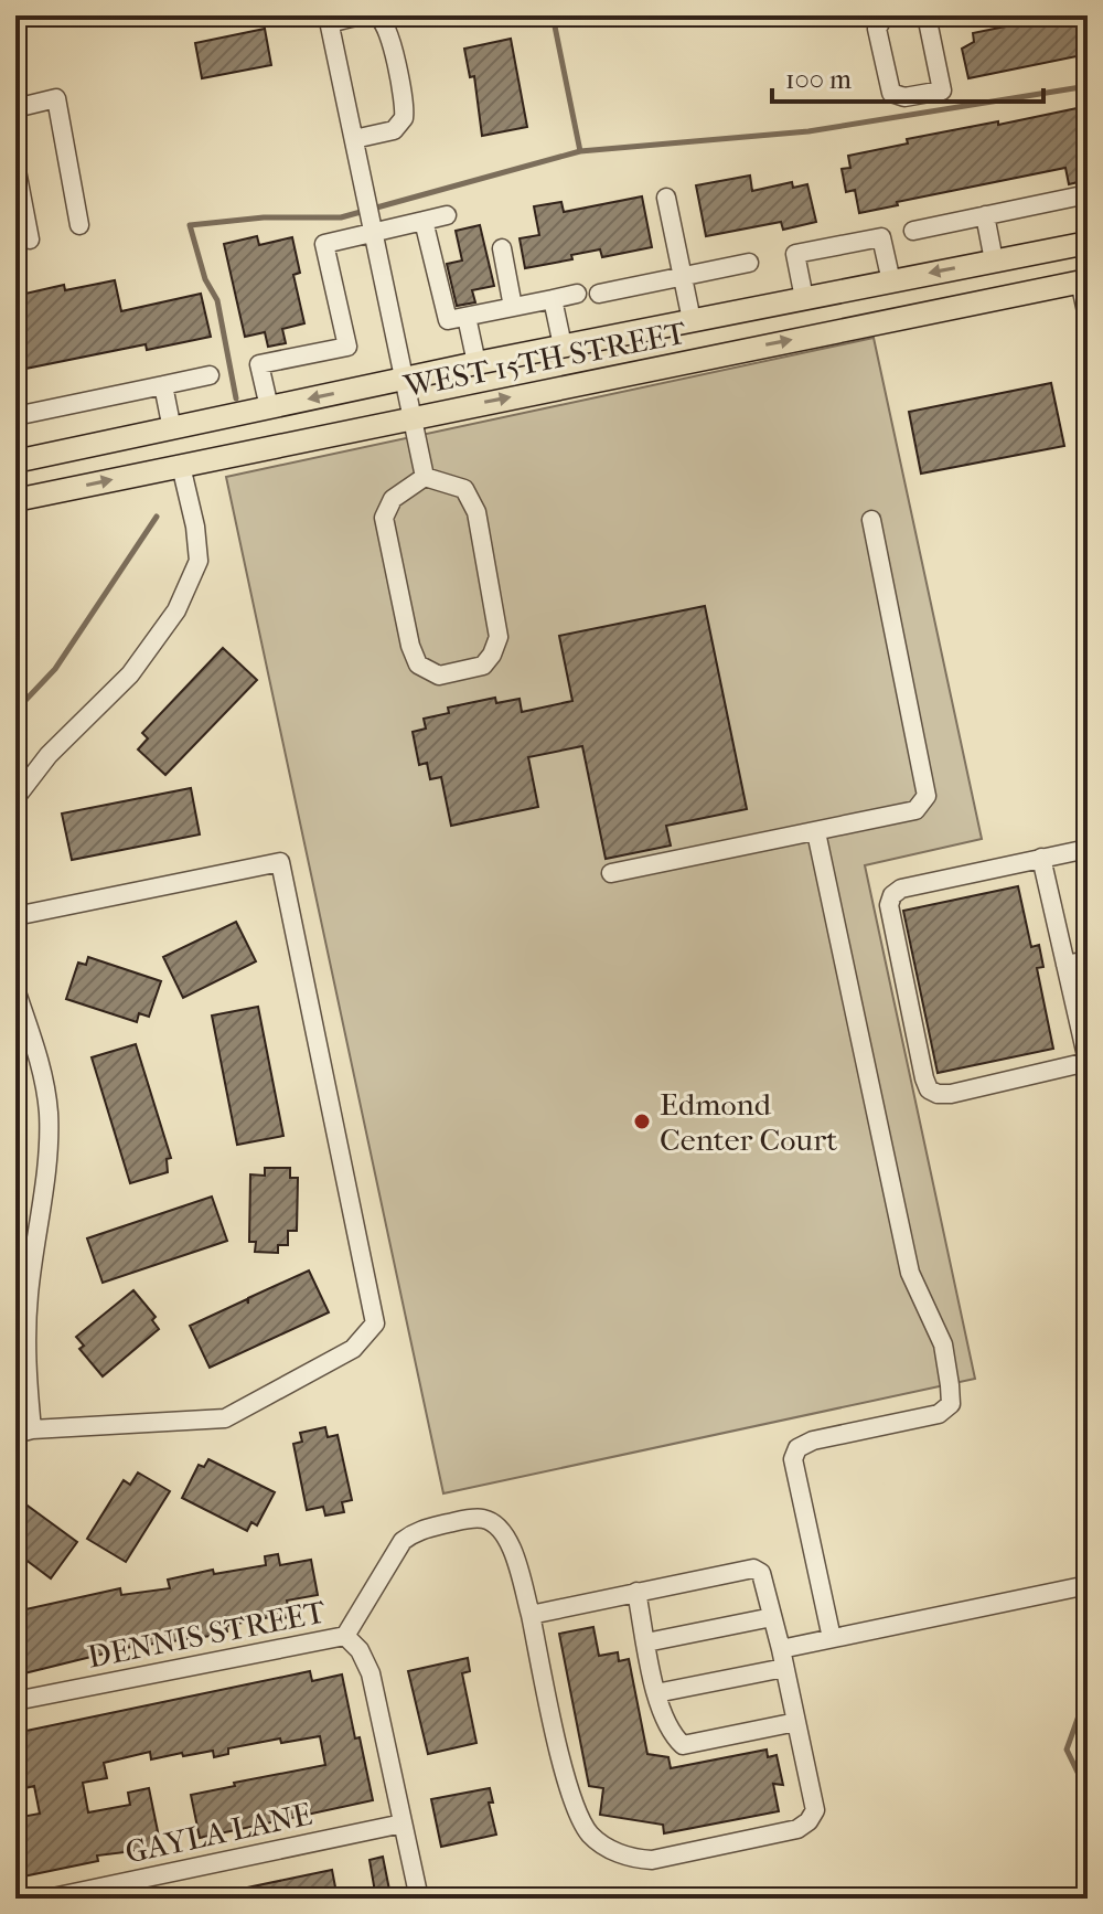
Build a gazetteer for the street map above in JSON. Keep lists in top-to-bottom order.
{
  "streets": {
    "main road": ["WEST 15TH STREET"],
    "street": ["DENNIS STREET", "GAYLA LANE"]
  },
  "crossings": [
    ["DENNIS STREET", "GAYLA LANE"]
  ],
  "places": ["Edmond Center Court"],
  "scale_bar": "100 m"
}
